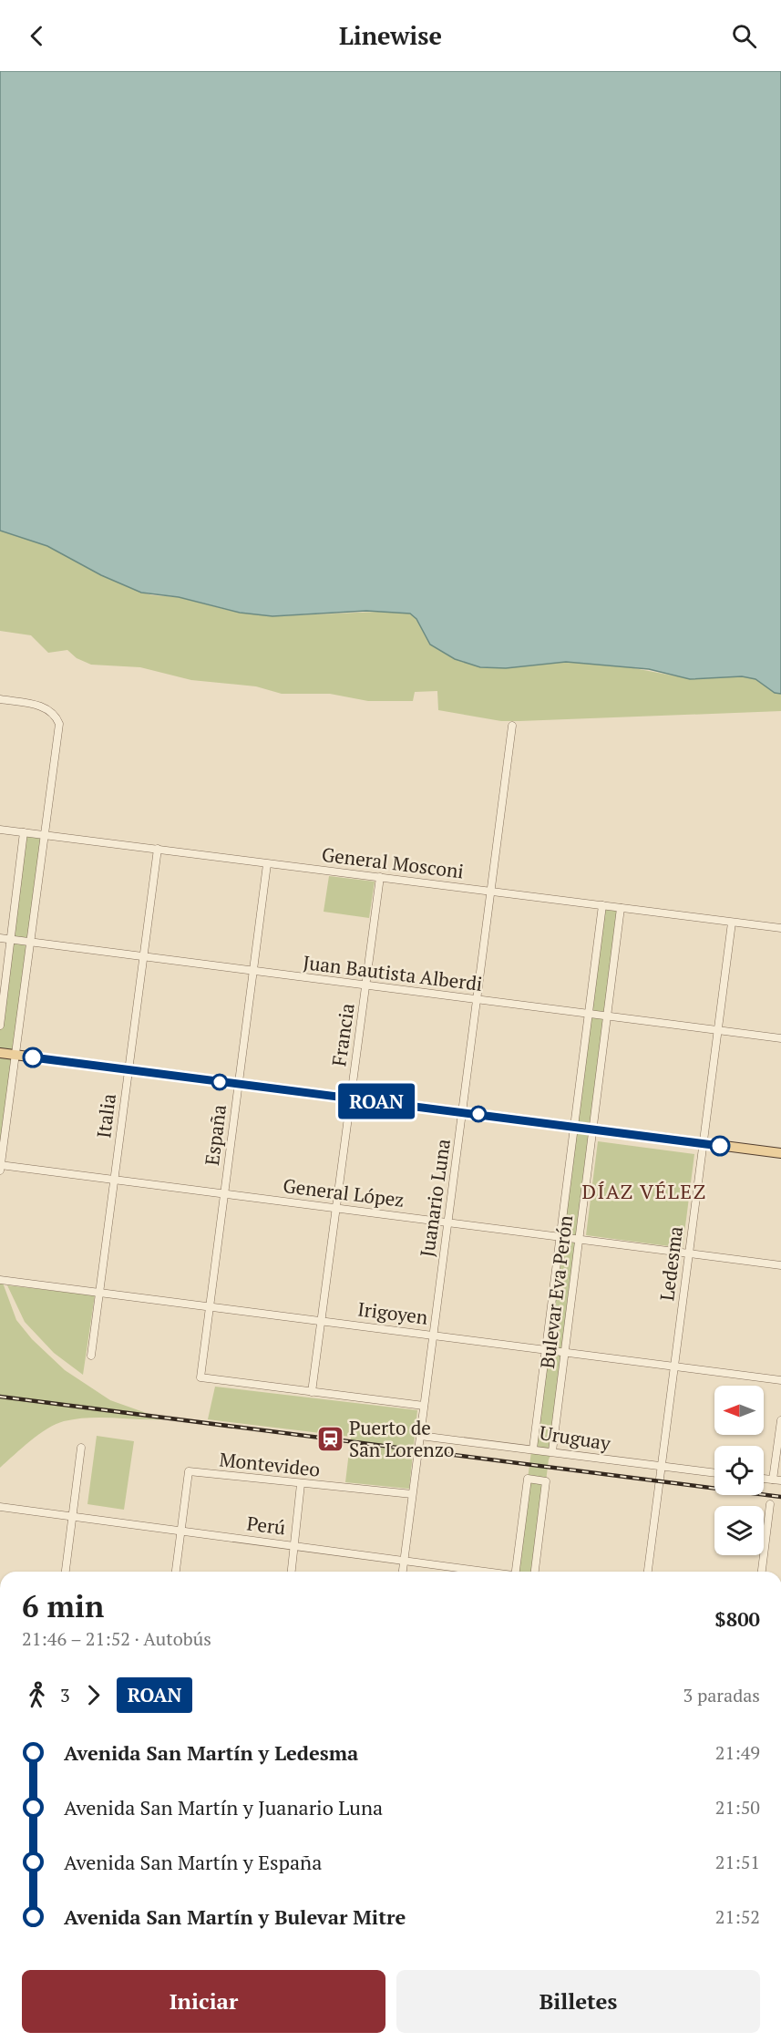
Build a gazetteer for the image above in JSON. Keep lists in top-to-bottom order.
{
  "streets": {
    "street": [
      "General Mosconi",
      "Juan Bautista Alberdi",
      "Francia",
      "Italia",
      "España",
      "General López",
      "Juanario Luna",
      "Ledesma",
      "Bulevar Eva Perón",
      "Irigoyen",
      "Uruguay",
      "Montevideo",
      "Perú"
    ]
  },
  "crossings": [
    ["General Mosconi", "Francia"],
    ["General Mosconi", "Italia"],
    ["General Mosconi", "España"],
    ["General Mosconi", "Juanario Luna"],
    ["General Mosconi", "Ledesma"],
    ["General Mosconi", "Bulevar Eva Perón"],
    ["Juan Bautista Alberdi", "Francia"],
    ["Juan Bautista Alberdi", "Italia"],
    ["Juan Bautista Alberdi", "España"],
    ["Juan Bautista Alberdi", "Juanario Luna"],
    ["Juan Bautista Alberdi", "Ledesma"],
    ["Juan Bautista Alberdi", "Bulevar Eva Perón"],
    ["Francia", "España"],
    ["Francia", "General López"],
    ["Francia", "Irigoyen"],
    ["Italia", "General López"],
    ["Italia", "Irigoyen"],
    ["España", "General López"],
    ["España", "Irigoyen"],
    ["General López", "Juanario Luna"],
    ["General López", "Ledesma"],
    ["General López", "Bulevar Eva Perón"],
    ["Juanario Luna", "Irigoyen"],
    ["Juanario Luna", "Uruguay"],
    ["Juanario Luna", "Montevideo"],
    ["Juanario Luna", "Perú"],
    ["Ledesma", "Irigoyen"],
    ["Ledesma", "Uruguay"],
    ["Bulevar Eva Perón", "Irigoyen"],
    ["Bulevar Eva Perón", "Uruguay"],
    ["Montevideo", "Perú"]
  ],
  "districts": ["DÍAZ VÉLEZ"],
  "places": {
    "station": ["Puerto de San Lorenzo"]
  },
  "lines": ["bus line ROAN"],
  "north": "left",
  "page": {
    "header": "Linewise",
    "on_map": "ROAN",
    "heading": ["6 min", "21:46 – 21:52 · Autobús", "$800"],
    "legs": ["3", "ROAN", "3 paradas"],
    "list": [
      {
        "name": "Avenida San Martín y Ledesma",
        "value": "21:49"
      },
      {
        "name": "Avenida San Martín y Juanario Luna",
        "value": "21:50"
      },
      {
        "name": "Avenida San Martín y España",
        "value": "21:51"
      },
      {
        "name": "Avenida San Martín y Bulevar Mitre",
        "value": "21:52"
      }
    ],
    "buttons": ["Iniciar", "Billetes"]
  }
}
